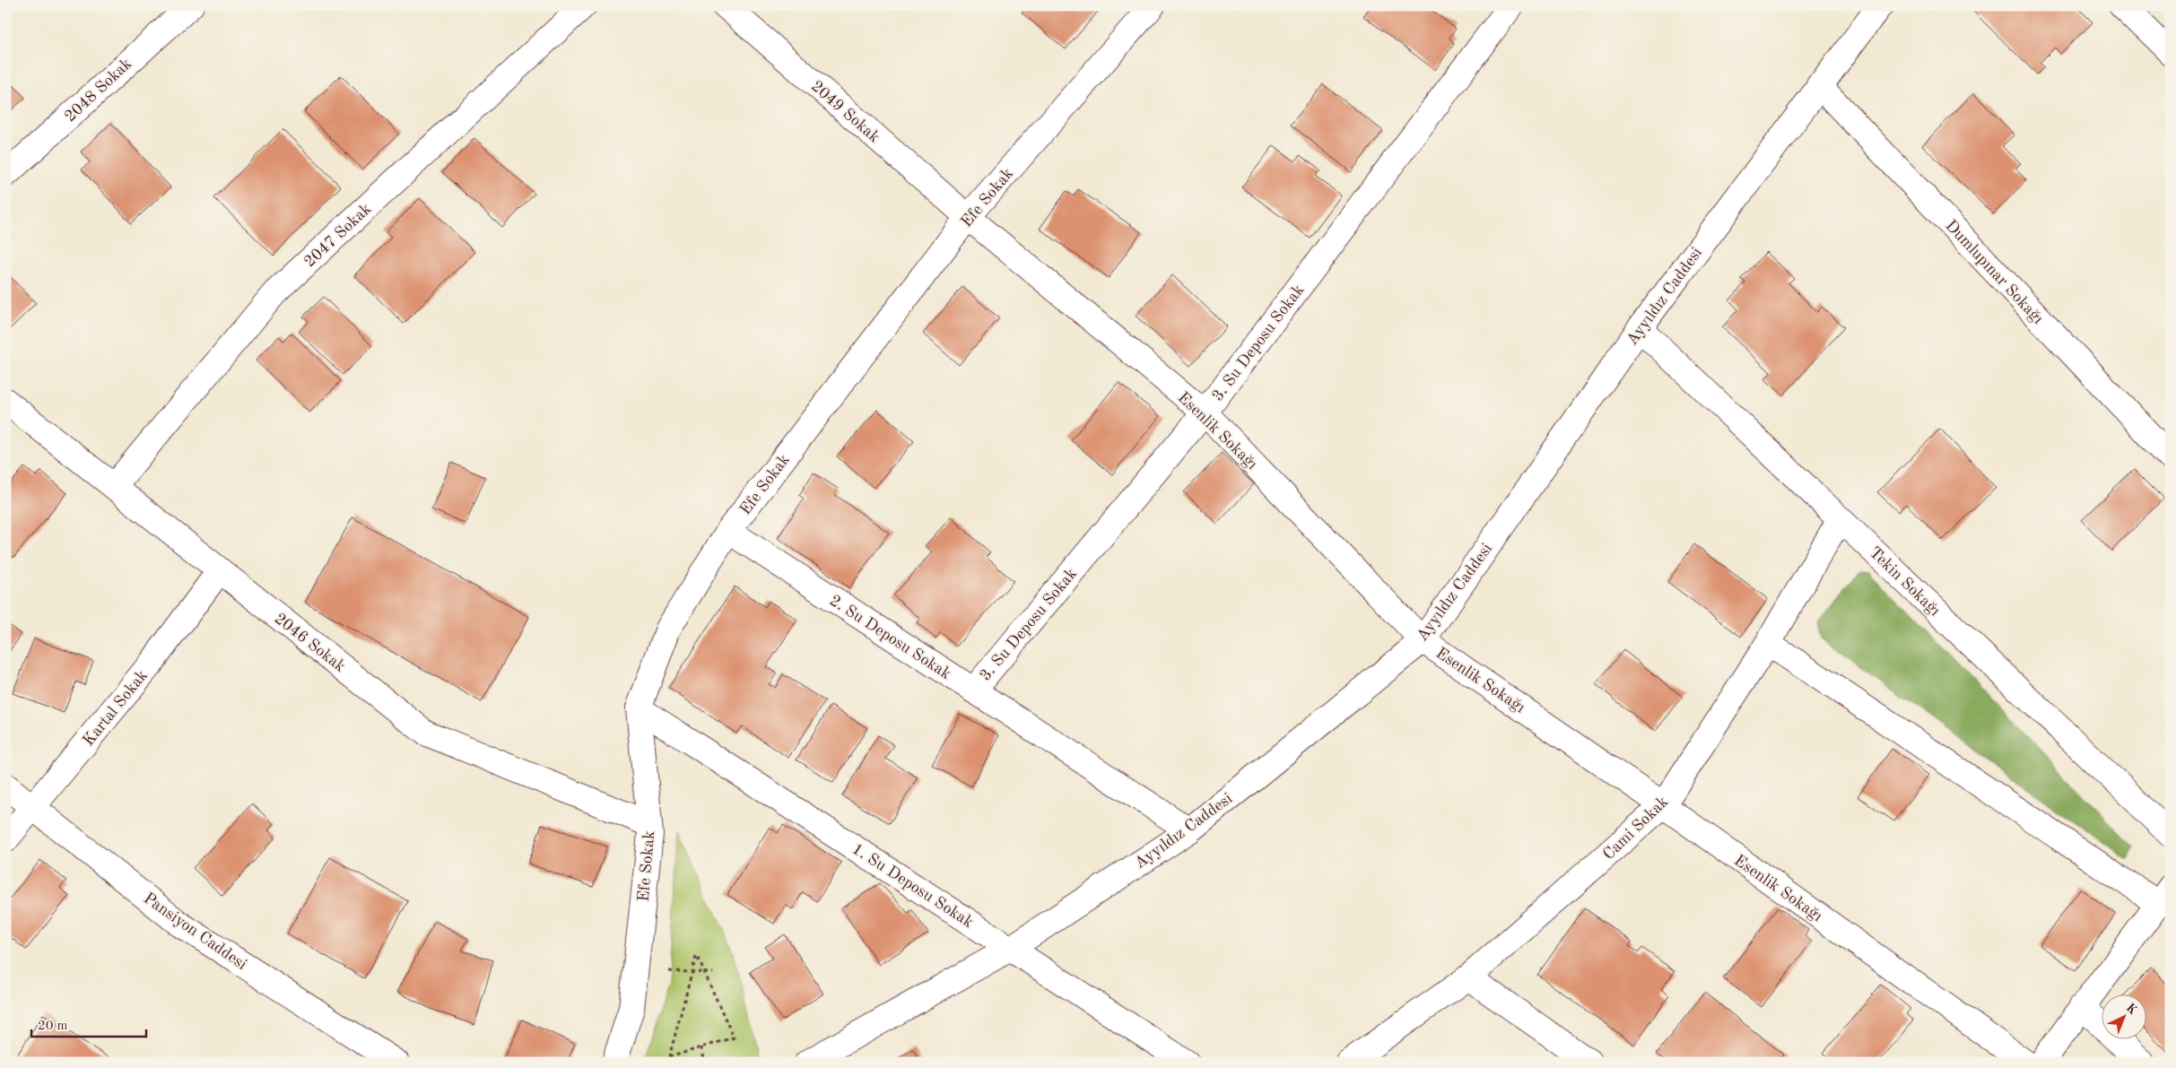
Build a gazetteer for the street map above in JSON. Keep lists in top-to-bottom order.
{
  "streets": {
    "street": [
      "2048 Sokak",
      "2049 Sokak",
      "Efe Sokak",
      "2047 Sokak",
      "Dumlupınar Sokağı",
      "Ayyıldız Caddesi",
      "3. Su Deposu Sokak",
      "Esenlik Sokağı",
      "Tekin Sokağı",
      "2. Su Deposu Sokak",
      "2046 Sokak",
      "Kartal Sokak",
      "Cami Sokak",
      "1. Su Deposu Sokak",
      "Pansiyon Caddesi"
    ]
  },
  "crossings": [
    ["2049 Sokak", "Efe Sokak"],
    ["2049 Sokak", "Esenlik Sokağı"],
    ["Efe Sokak", "Esenlik Sokağı"],
    ["Efe Sokak", "2. Su Deposu Sokak"],
    ["Efe Sokak", "2046 Sokak"],
    ["Efe Sokak", "1. Su Deposu Sokak"],
    ["2047 Sokak", "2046 Sokak"],
    ["Dumlupınar Sokağı", "Ayyıldız Caddesi"],
    ["Ayyıldız Caddesi", "Esenlik Sokağı"],
    ["Ayyıldız Caddesi", "Tekin Sokağı"],
    ["Ayyıldız Caddesi", "2. Su Deposu Sokak"],
    ["Ayyıldız Caddesi", "1. Su Deposu Sokak"],
    ["3. Su Deposu Sokak", "Esenlik Sokağı"],
    ["3. Su Deposu Sokak", "2. Su Deposu Sokak"],
    ["Esenlik Sokağı", "Cami Sokak"],
    ["Tekin Sokağı", "Cami Sokak"],
    ["2046 Sokak", "Kartal Sokak"],
    ["Kartal Sokak", "Pansiyon Caddesi"]
  ],
  "scale_bar": "20 m",
  "north": "top right"
}
